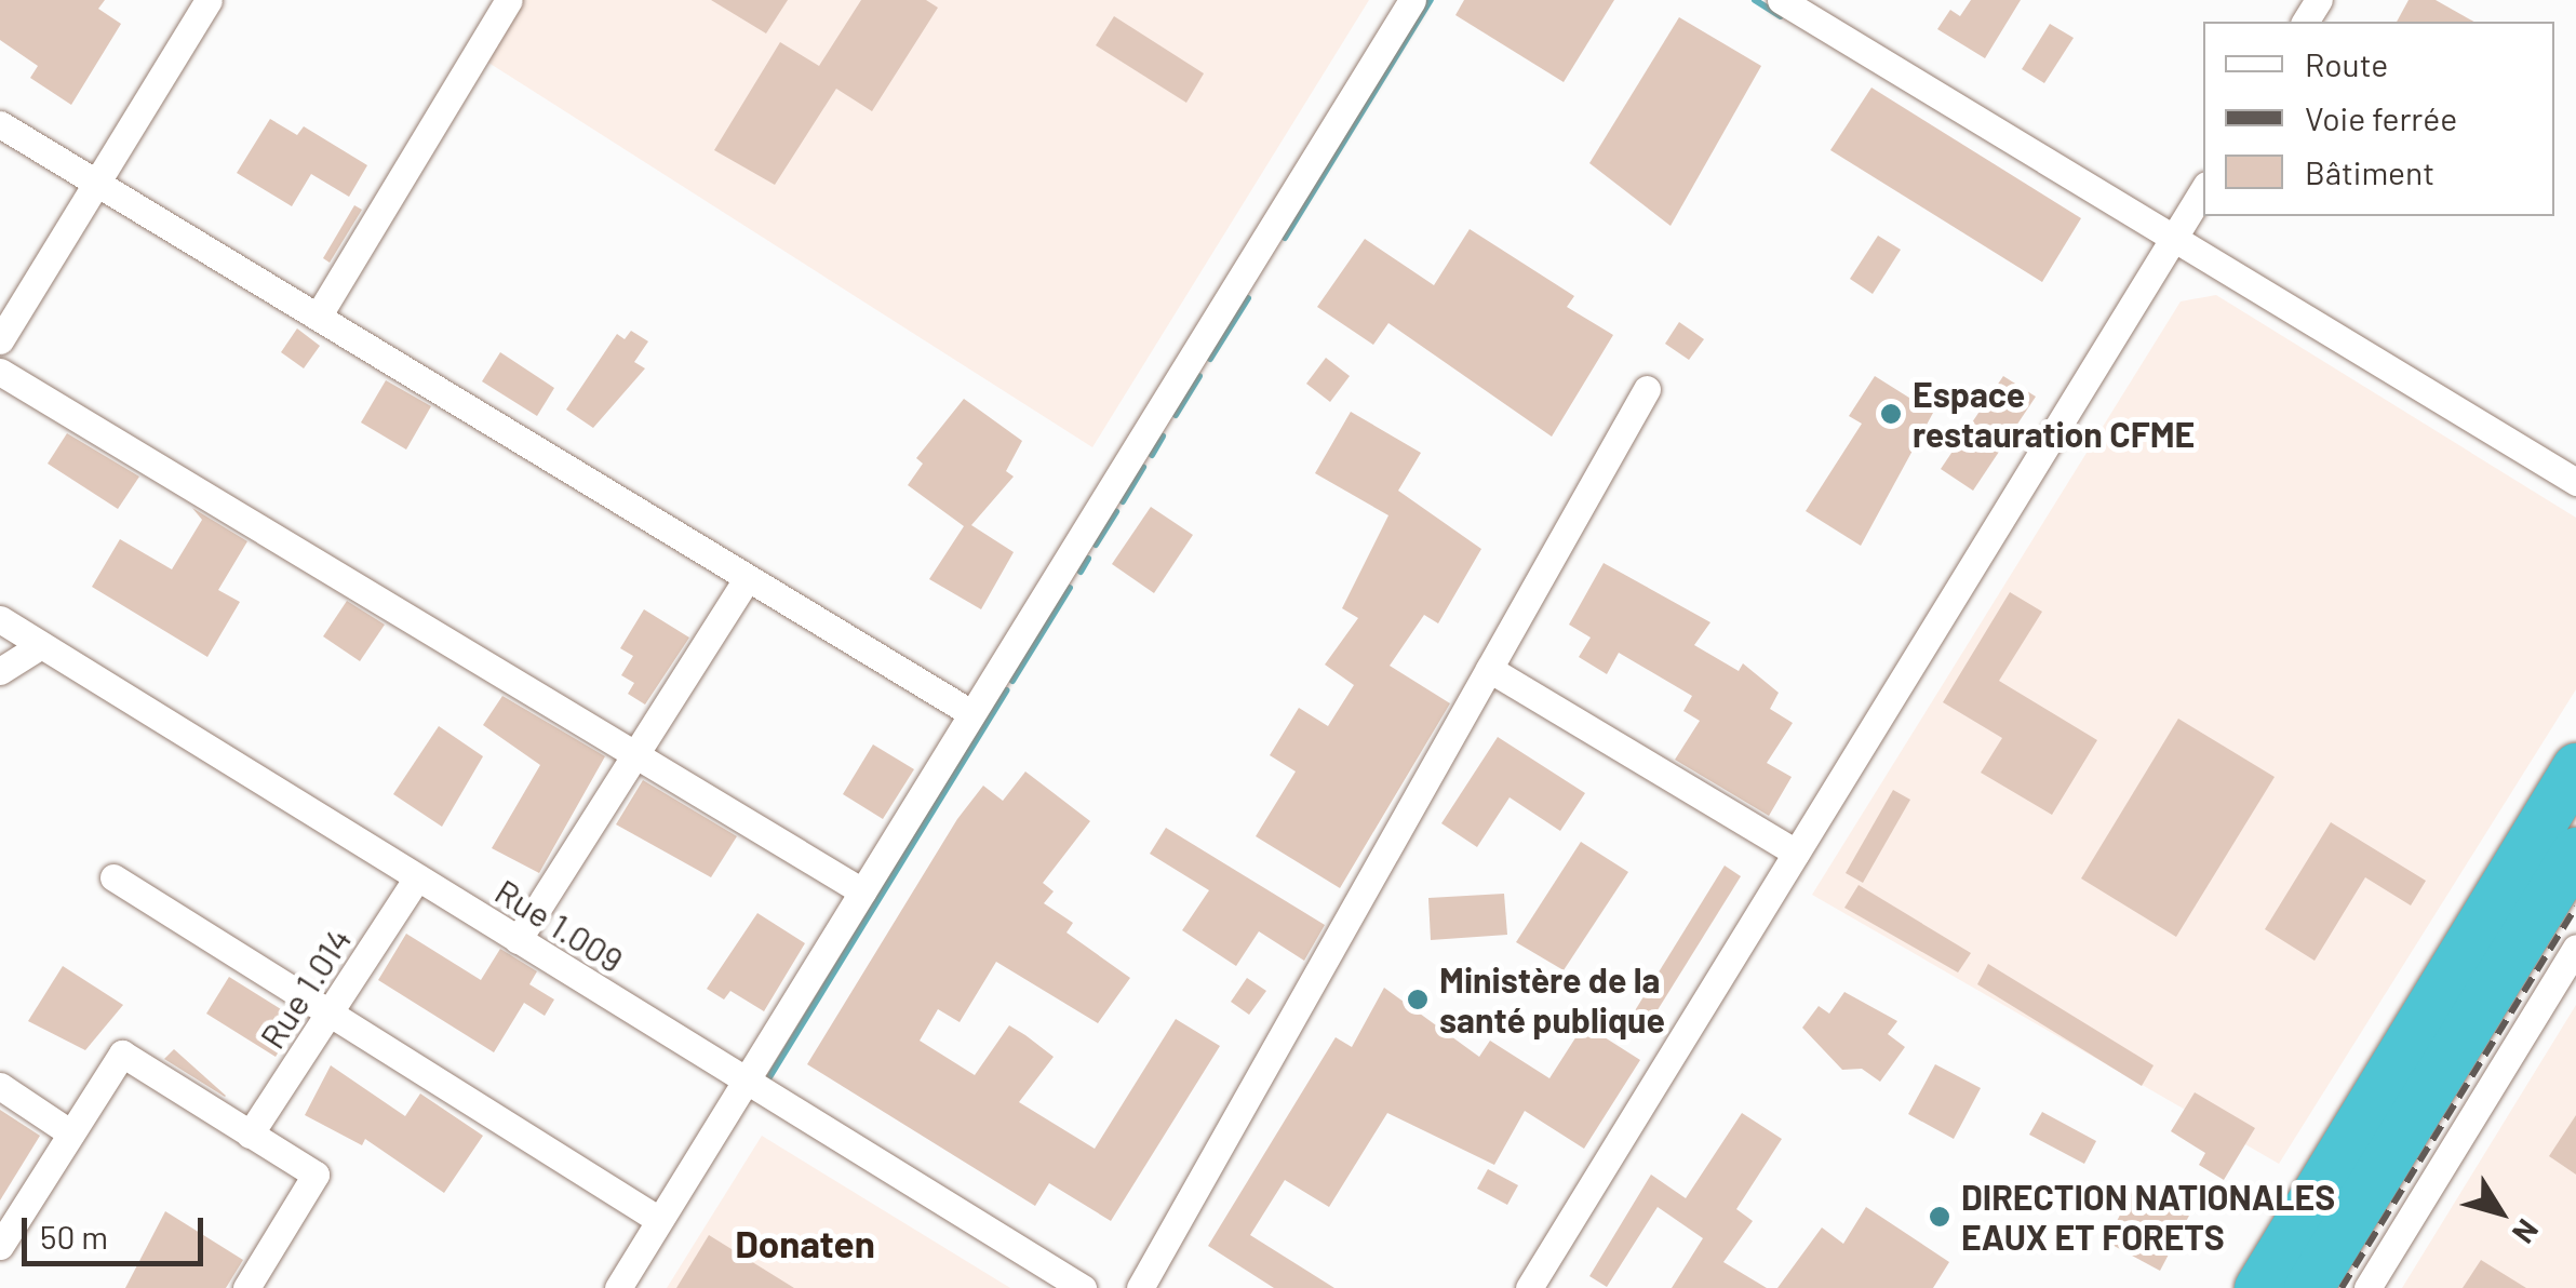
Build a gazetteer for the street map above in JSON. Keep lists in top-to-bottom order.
{
  "streets": {
    "street": ["Rue 1.009", "Rue 1.014"]
  },
  "crossings": [
    ["Rue 1.009", "Rue 1.014"]
  ],
  "districts": ["Donaten"],
  "places": ["Espace restauration CFME", "Ministère de la santé publique", "DIRECTION NATIONALES EAUX ET FORETS"],
  "legend": ["Route", "Voie ferrée", "Bâtiment"],
  "scale_bar": "50 m",
  "north": "bottom right"
}
